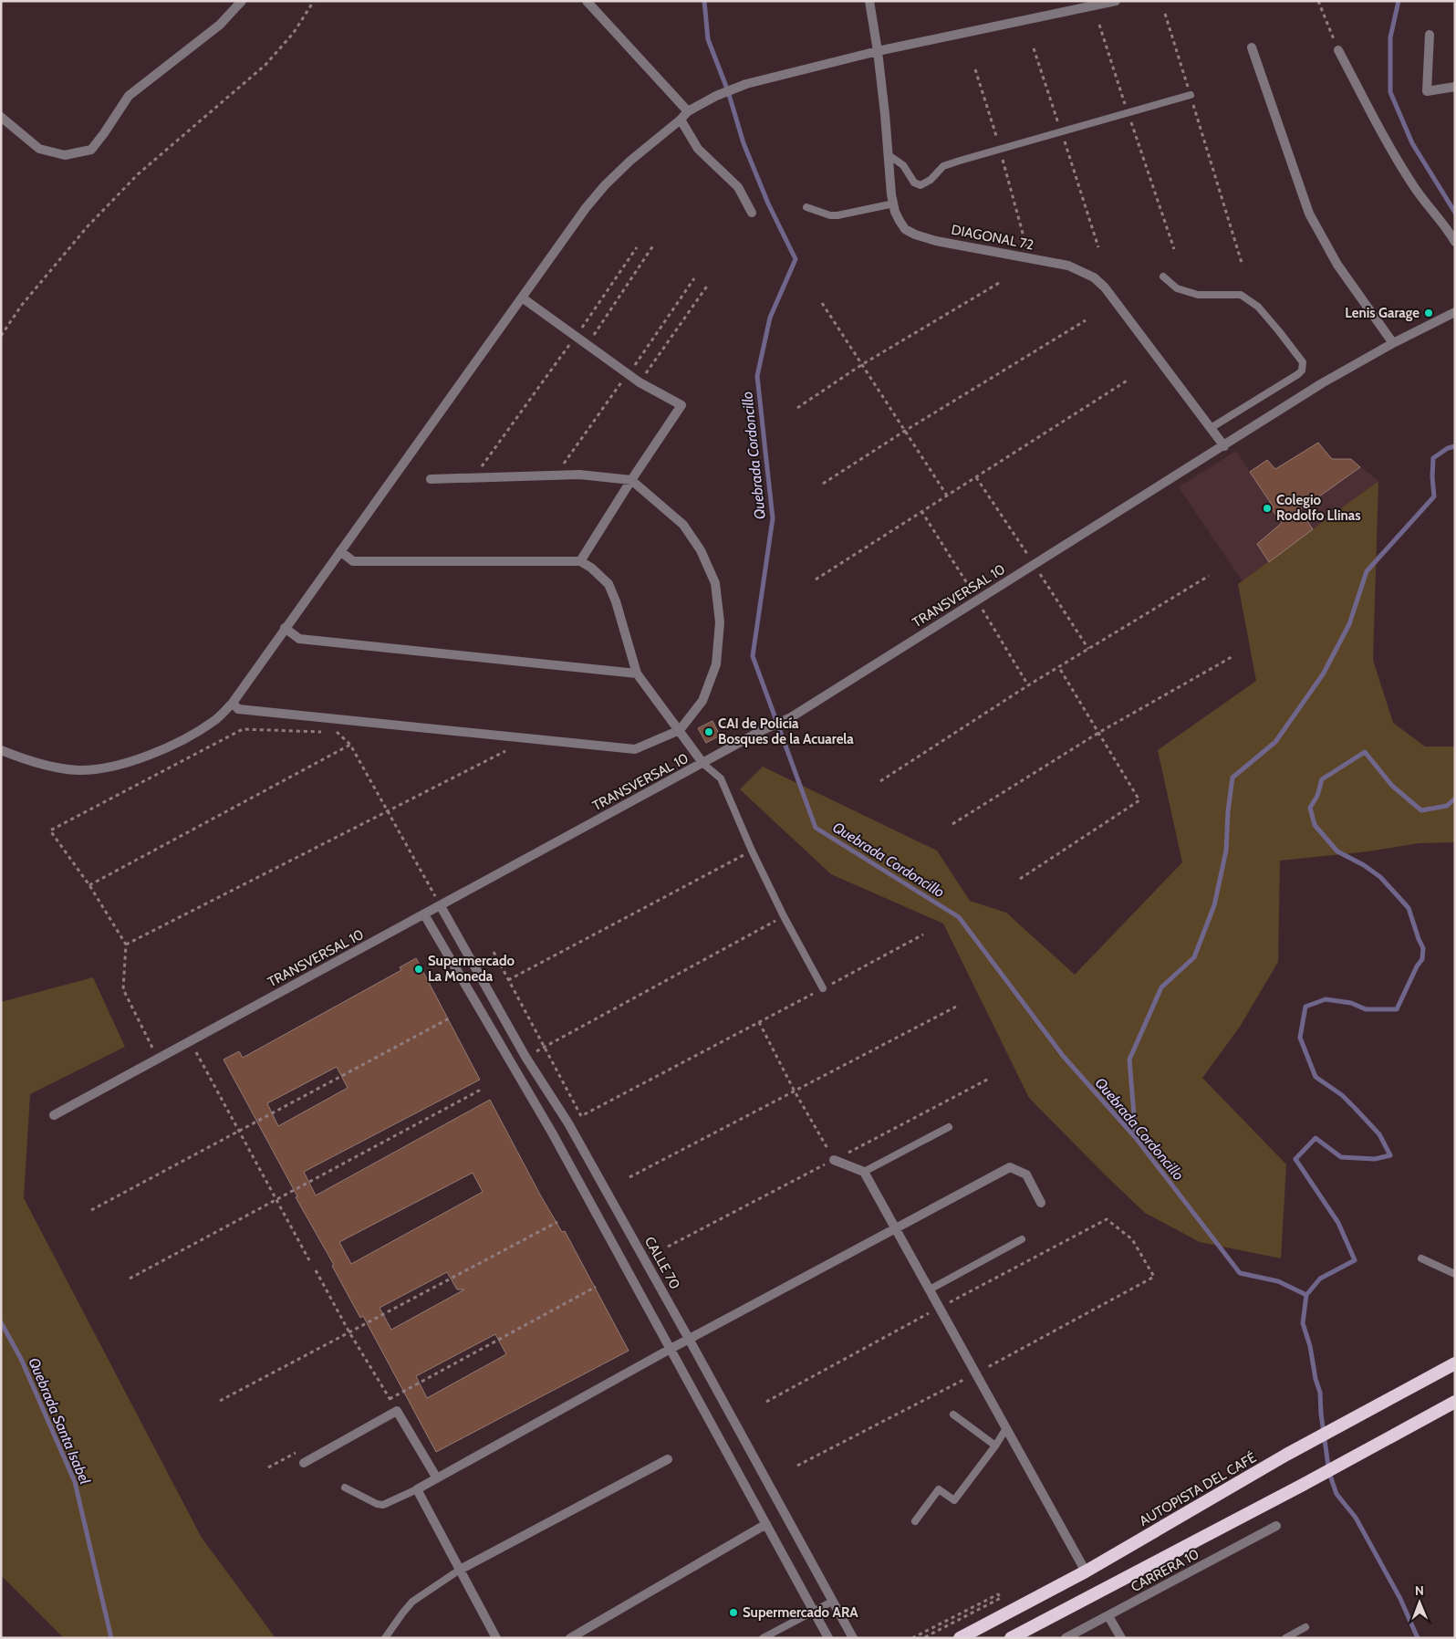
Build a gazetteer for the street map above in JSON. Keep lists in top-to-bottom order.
{
  "streets": {
    "highway": ["AUTOPISTA DEL CAFÉ"],
    "street": [
      "DIAGONAL 72",
      "TRANSVERSAL 10",
      "CALLE 70",
      "CARRERA 10"
    ]
  },
  "crossings": [
    ["DIAGONAL 72", "TRANSVERSAL 10"],
    ["TRANSVERSAL 10", "CALLE 70"]
  ],
  "water": ["Quebrada Cordoncillo", "Quebrada Santa Isabel"],
  "places": [
    "Lenis Garage",
    "Colegio Rodolfo Llinas",
    "CAI de Policía Bosques de la Acuarela",
    "Supermercado La Moneda",
    "Supermercado ARA"
  ],
  "north": "top"
}
